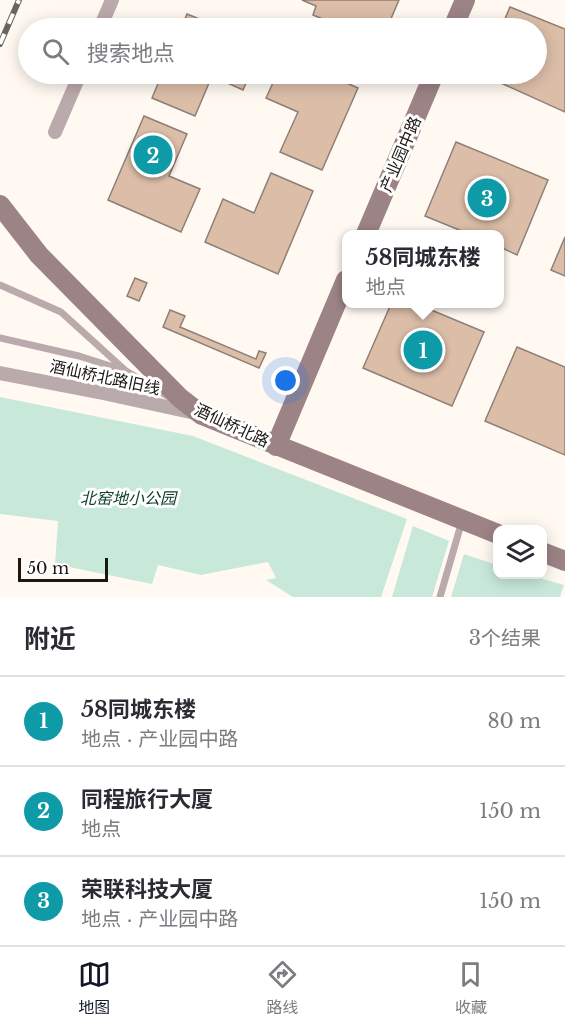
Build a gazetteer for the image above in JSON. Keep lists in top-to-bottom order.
{
  "streets": {
    "street": ["产业园中路", "酒仙桥北路旧线", "酒仙桥北路"]
  },
  "crossings": [
    ["酒仙桥北路旧线", "酒仙桥北路"]
  ],
  "parks": ["北窑地小公园"],
  "scale_bar": "50 m",
  "page": {
    "search": "搜索地点",
    "pins": ["2", "3", "1"],
    "popup": ["58同城东楼", "地点"],
    "scale": "50 m",
    "heading": ["附近", "3个结果"],
    "list": [
      {
        "mark": "1",
        "name": "58同城东楼",
        "note": "地点 · 产业园中路",
        "value": "80 m"
      },
      {
        "mark": "2",
        "name": "同程旅行大厦",
        "note": "地点",
        "value": "150 m"
      },
      {
        "mark": "3",
        "name": "荣联科技大厦",
        "note": "地点 · 产业园中路",
        "value": "150 m"
      }
    ],
    "nav": ["地图", "路线", "收藏"]
  }
}
